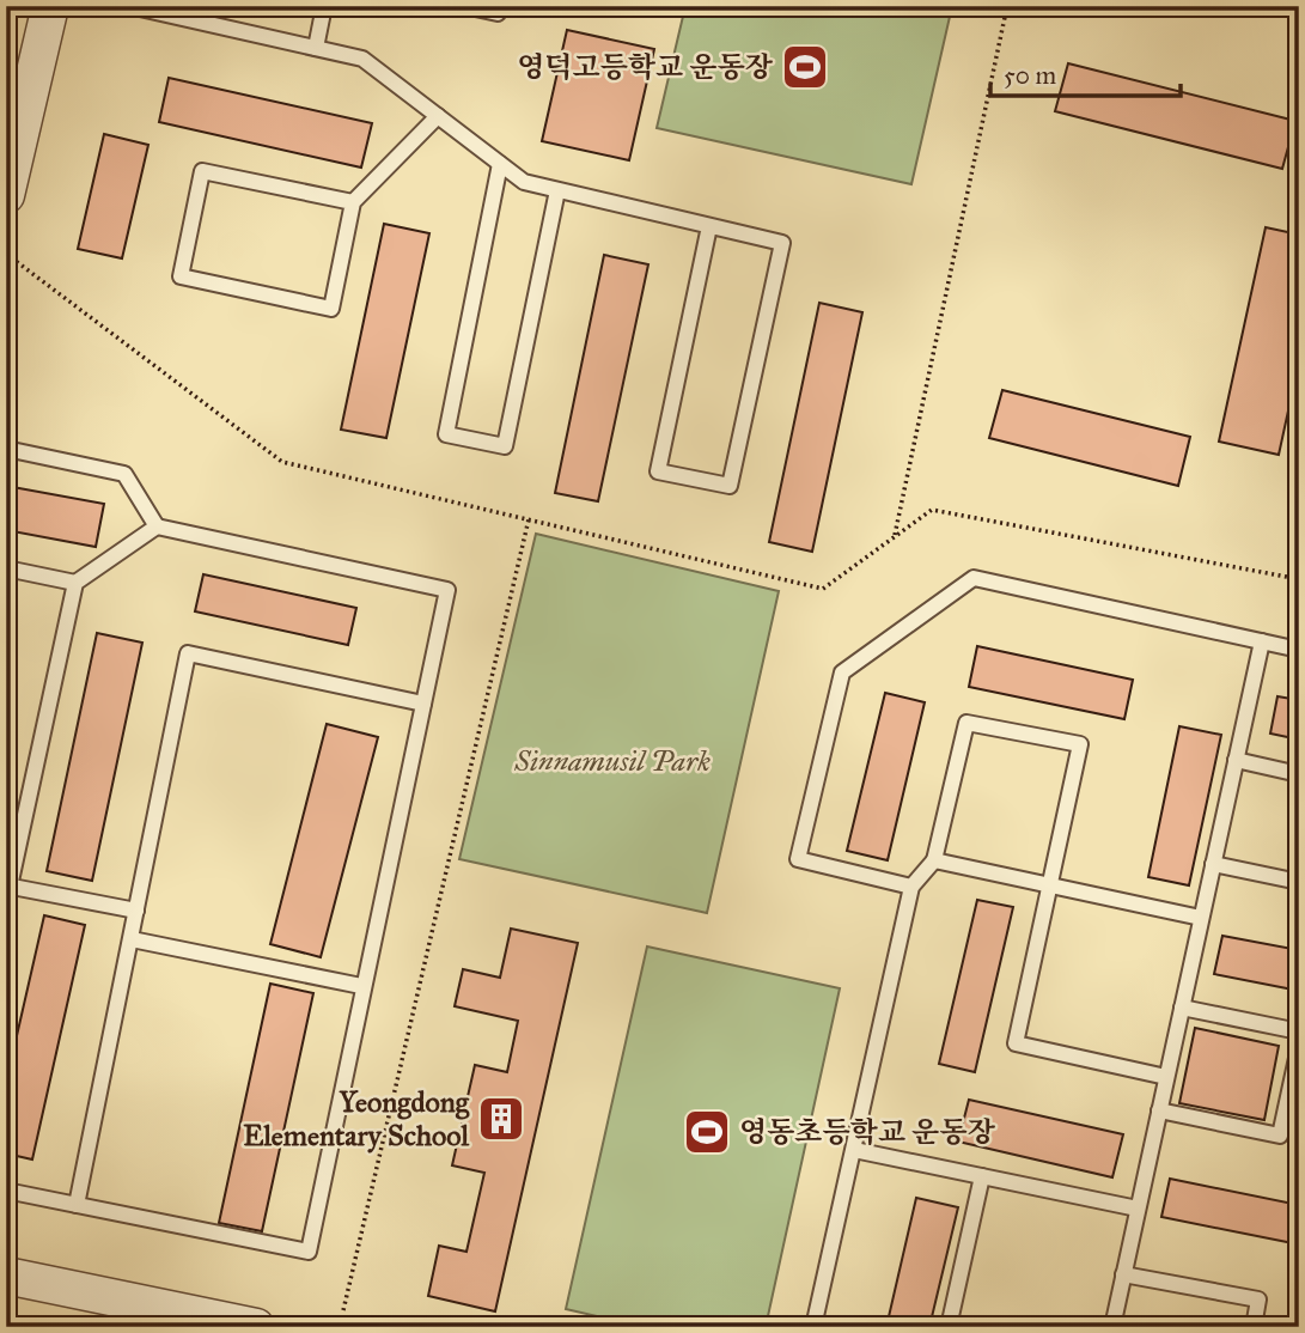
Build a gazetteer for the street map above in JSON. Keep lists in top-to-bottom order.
{
  "parks": ["Sinnamusil Park"],
  "places": {
    "sports": ["영덕고등학교 운동장", "영동초등학교 운동장"],
    "building": ["Yeongdong Elementary School"]
  },
  "scale_bar": "50 m"
}
